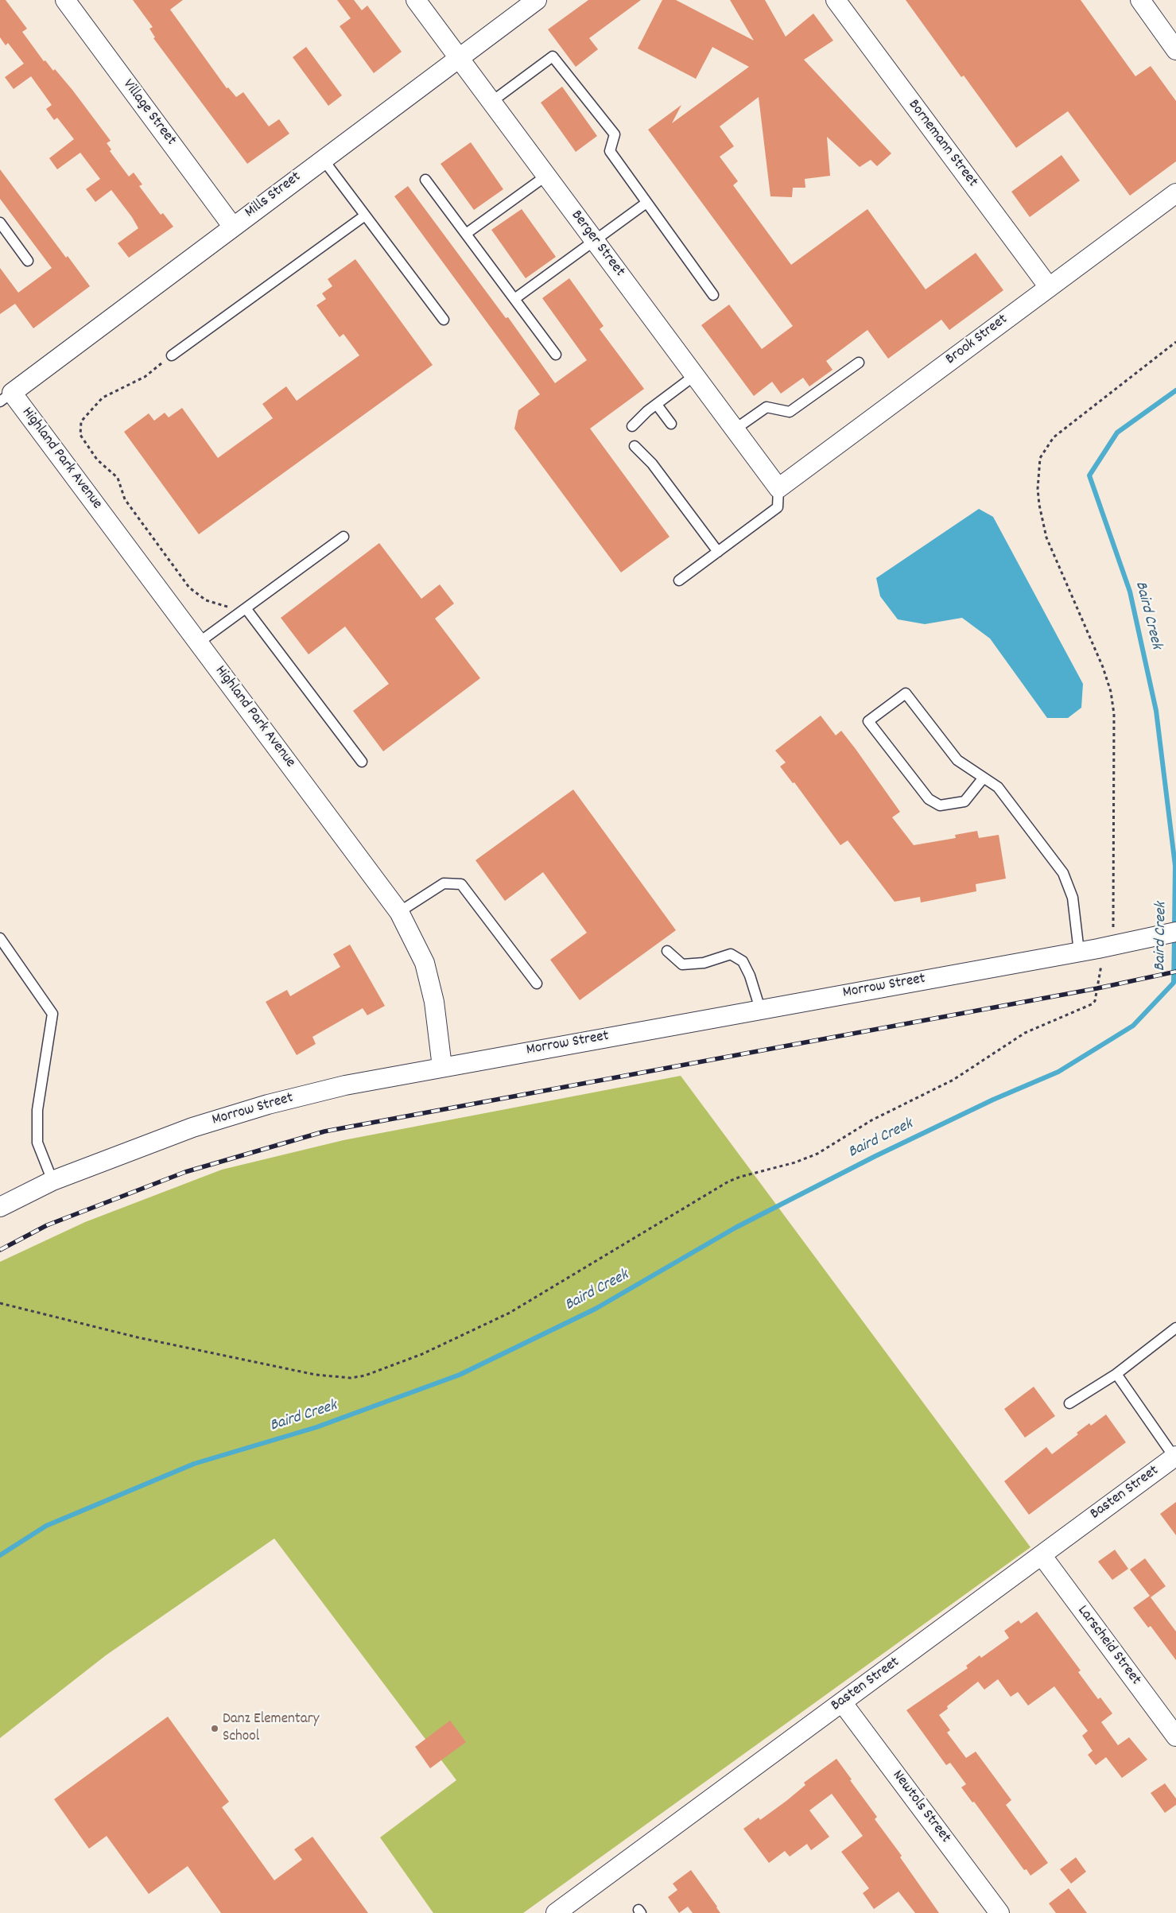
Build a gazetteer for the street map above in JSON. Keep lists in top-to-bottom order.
{
  "streets": {
    "street": [
      "Village Street",
      "Bornemann Street",
      "Mills Street",
      "Berger Street",
      "Brook Street",
      "Highland Park Avenue",
      "Morrow Street",
      "Basten Street",
      "Larscheid Street",
      "Newtols Street"
    ]
  },
  "crossings": [
    ["Village Street", "Mills Street"],
    ["Bornemann Street", "Brook Street"],
    ["Mills Street", "Berger Street"],
    ["Mills Street", "Highland Park Avenue"],
    ["Berger Street", "Brook Street"],
    ["Highland Park Avenue", "Morrow Street"],
    ["Basten Street", "Larscheid Street"],
    ["Basten Street", "Newtols Street"]
  ],
  "water": ["Baird Creek"],
  "places": ["Danz Elementary School"]
}
